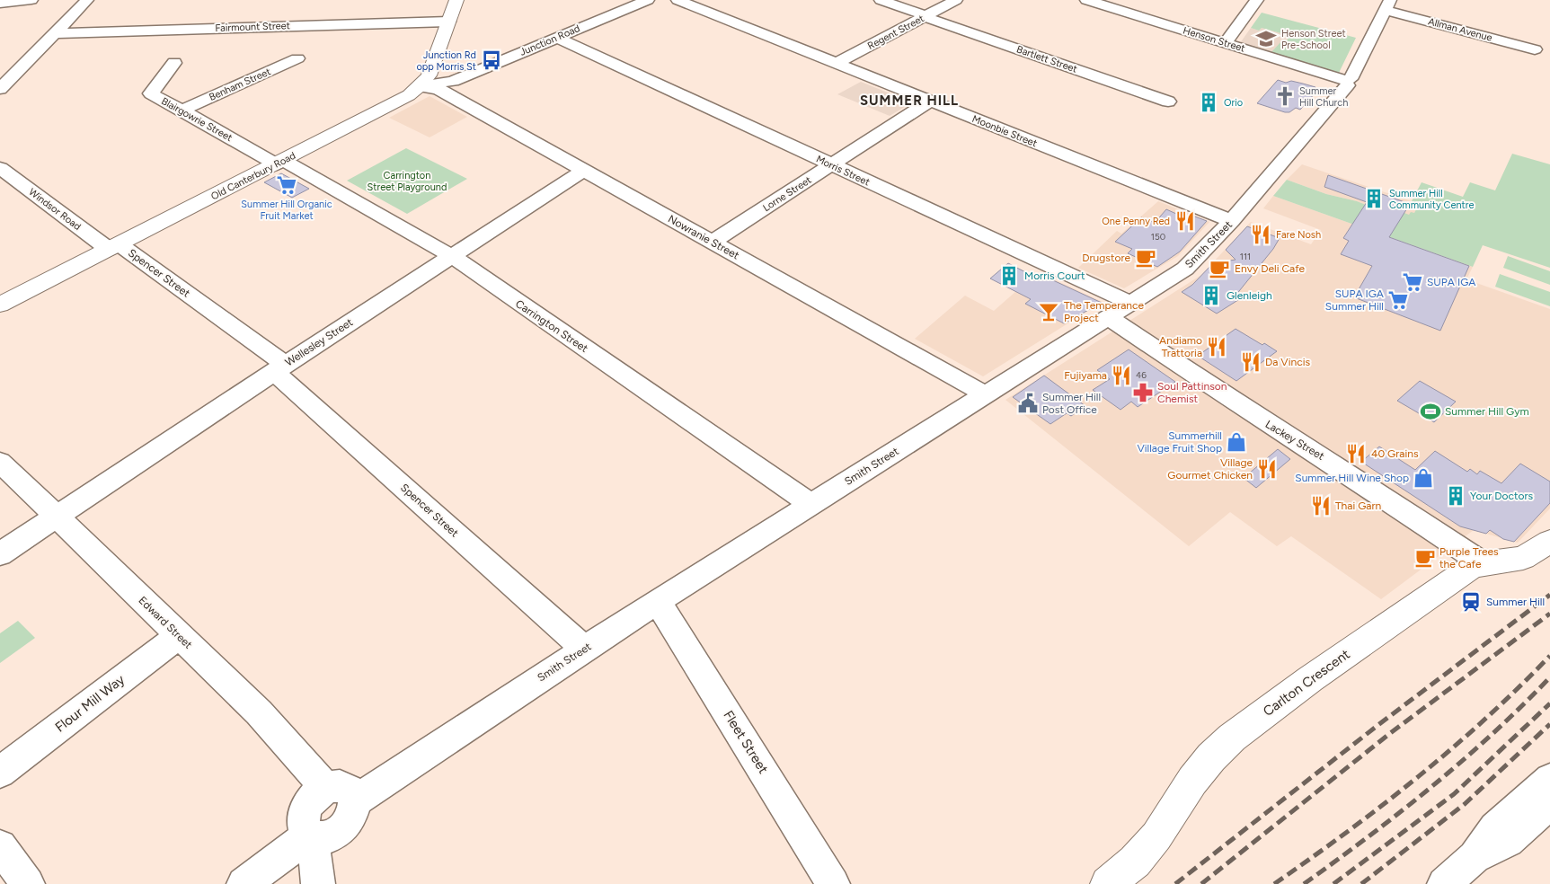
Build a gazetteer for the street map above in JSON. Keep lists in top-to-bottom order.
{
  "streets": {
    "main road": ["Old Canterbury Road", "Carlton Crescent"],
    "street": [
      "Fairmount Street",
      "Allman Avenue",
      "Regent Street",
      "Henson Street",
      "Junction Road",
      "Bartlett Street",
      "Benham Street",
      "Blairgowrie Street",
      "Moonbie Street",
      "Morris Street",
      "Lorne Street",
      "Windsor Road",
      "Nowranie Street",
      "Smith Street",
      "Spencer Street",
      "Carrington Street",
      "Wellesley Street",
      "Lackey Street",
      "Edward Street",
      "Flour Mill Way",
      "Fleet Street"
    ]
  },
  "crossings": [
    ["Fairmount Street", "Old Canterbury Road"],
    ["Allman Avenue", "Smith Street"],
    ["Regent Street", "Bartlett Street"],
    ["Regent Street", "Moonbie Street"],
    ["Henson Street", "Smith Street"],
    ["Junction Road", "Morris Street"],
    ["Junction Road", "Nowranie Street"],
    ["Benham Street", "Blairgowrie Street"],
    ["Blairgowrie Street", "Old Canterbury Road"],
    ["Blairgowrie Street", "Carrington Street"],
    ["Moonbie Street", "Lorne Street"],
    ["Moonbie Street", "Smith Street"],
    ["Morris Street", "Lorne Street"],
    ["Morris Street", "Smith Street"],
    ["Old Canterbury Road", "Windsor Road"],
    ["Old Canterbury Road", "Nowranie Street"],
    ["Old Canterbury Road", "Spencer Street"],
    ["Old Canterbury Road", "Carrington Street"],
    ["Lorne Street", "Nowranie Street"],
    ["Windsor Road", "Spencer Street"],
    ["Nowranie Street", "Smith Street"],
    ["Nowranie Street", "Wellesley Street"],
    ["Smith Street", "Spencer Street"],
    ["Smith Street", "Carrington Street"],
    ["Smith Street", "Lackey Street"],
    ["Smith Street", "Edward Street"],
    ["Smith Street", "Fleet Street"],
    ["Spencer Street", "Wellesley Street"],
    ["Carrington Street", "Wellesley Street"],
    ["Wellesley Street", "Edward Street"],
    ["Lackey Street", "Carlton Crescent"],
    ["Edward Street", "Flour Mill Way"]
  ],
  "districts": ["SUMMER HILL"],
  "parks": ["Carrington Street Playground"],
  "places": {
    "school or university": ["Henson Street Pre-School"],
    "bus stop": ["Junction Rd opp Morris St"],
    "church": ["Summer Hill Church"],
    "building": [
      "Orio",
      "Summer Hill Community Centre",
      "Morris Court",
      "Glenleigh",
      "Your Doctors"
    ],
    "supermarket": ["Summer Hill Organic Fruit Market", "SUPA IGA", "SUPA IGA Summer Hill"],
    "restaurant": [
      "One Penny Red",
      "Fare Nosh",
      "Andiamo Trattoria",
      "Da Vincis",
      "Fujiyama",
      "40 Grains",
      "Village Gourmet Chicken",
      "Thai Garn"
    ],
    "cafe": ["Drugstore", "Envy Deli Cafe", "Purple Trees the Cafe"],
    "bar": ["The Temperance Project"],
    "pharmacy": ["Soul Pattinson Chemist"],
    "public building": ["Summer Hill Post Office"],
    "sports": ["Summer Hill Gym"],
    "shop": ["Summerhill Village Fruit Shop", "Summer Hill Wine Shop"],
    "station": ["Summer Hill"]
  },
  "house_numbers": ["150", "111", "46"]
}
